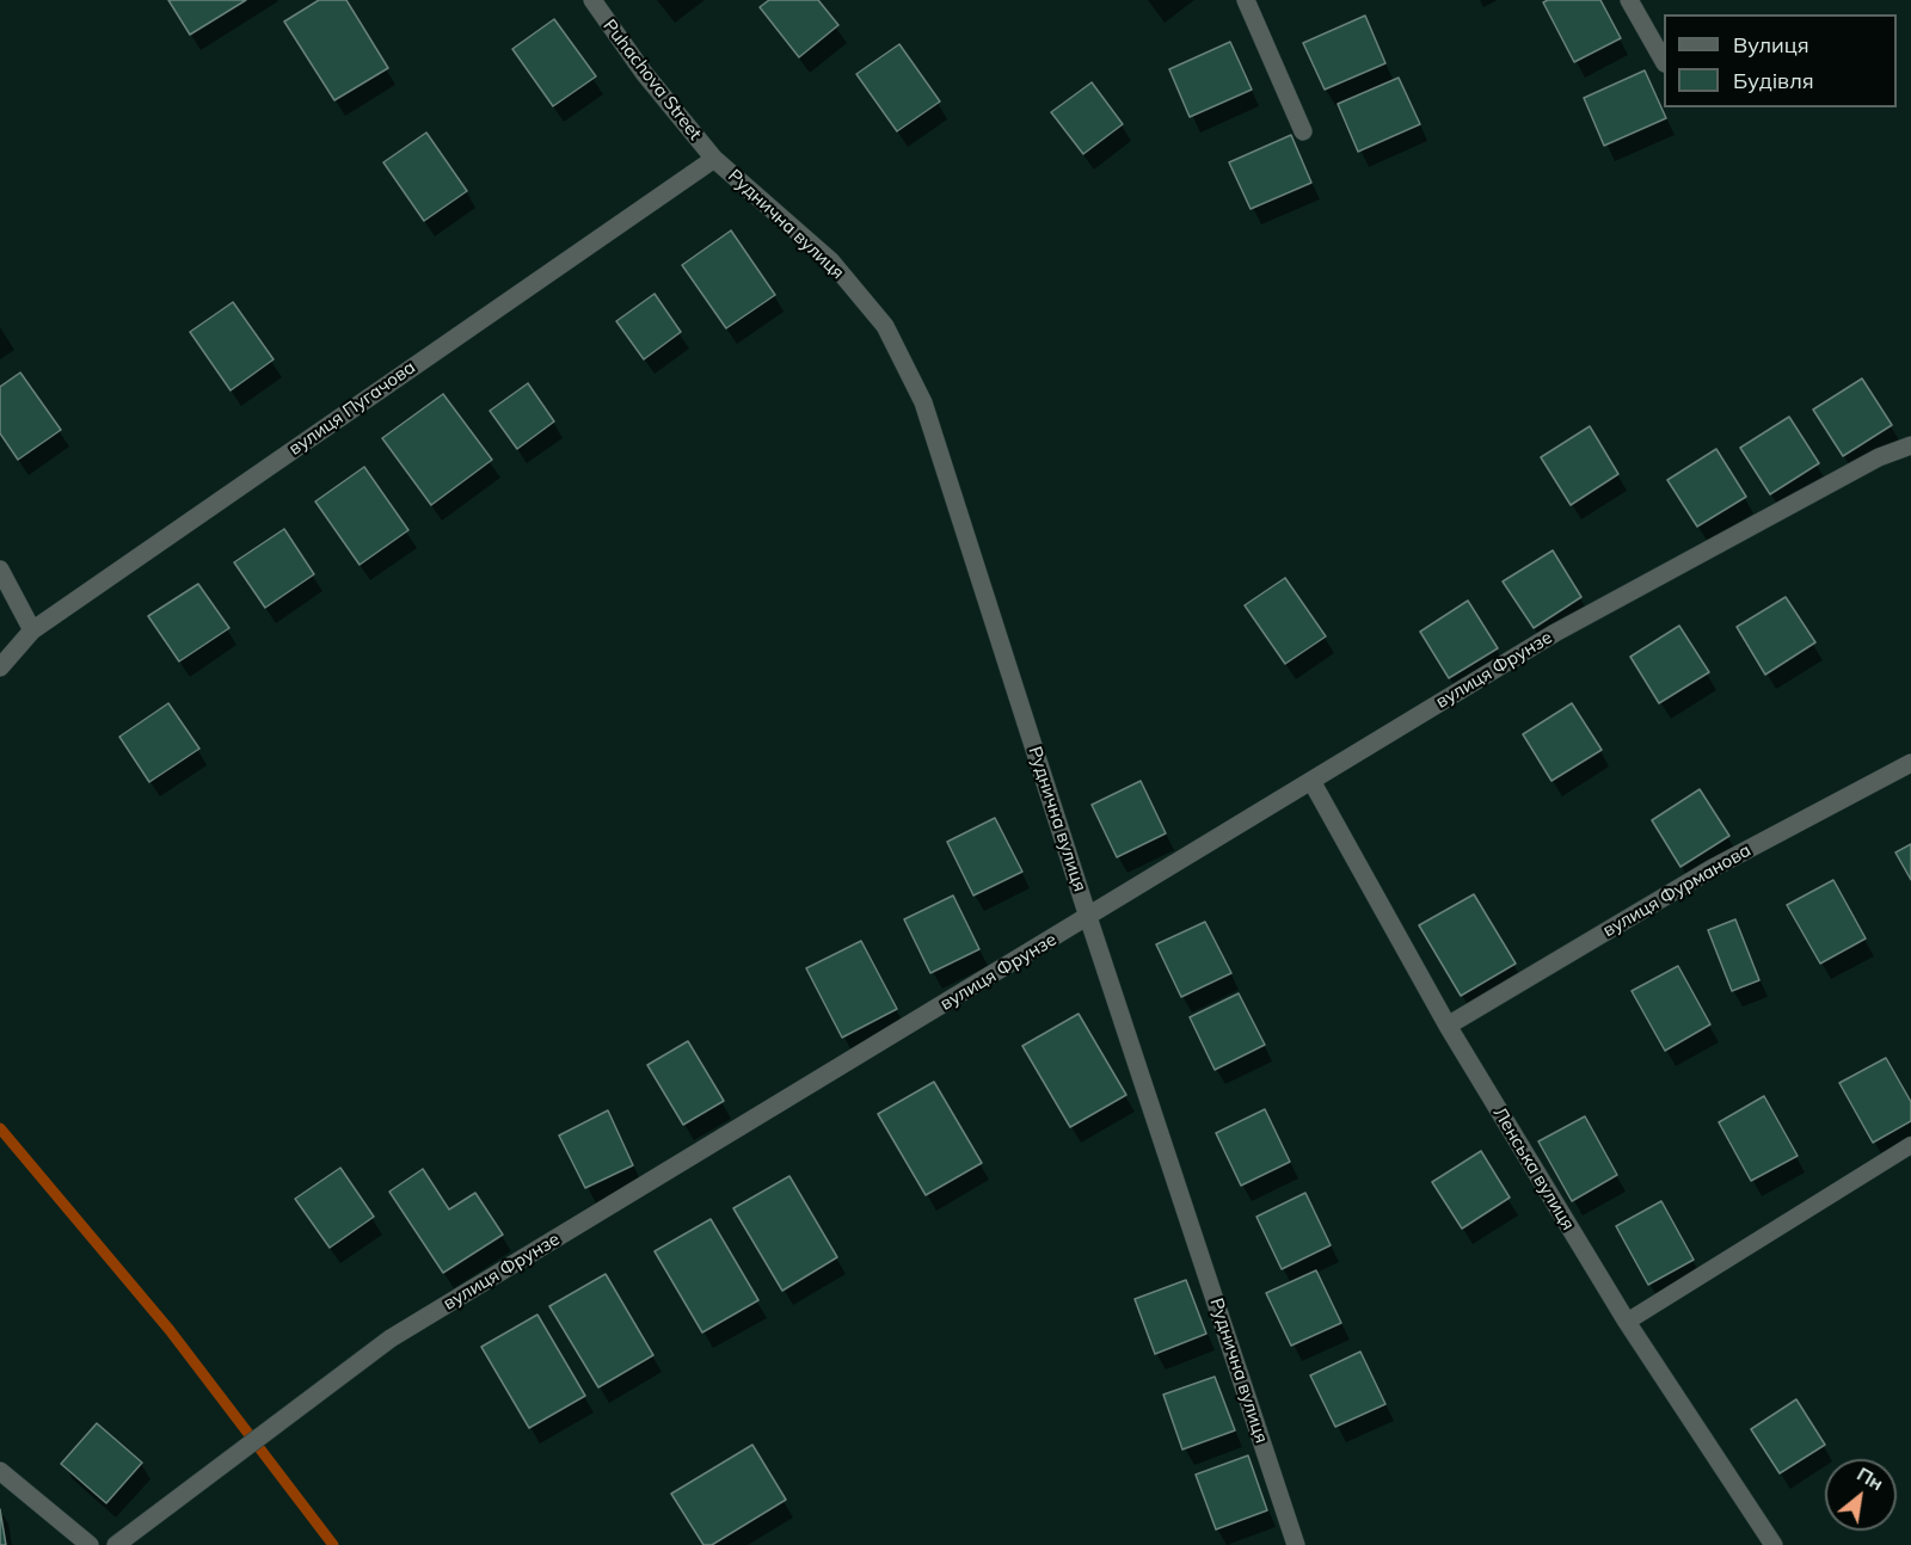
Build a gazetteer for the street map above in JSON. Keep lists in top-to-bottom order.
{
  "streets": {
    "street": [
      "Puhachova Street",
      "Руднична вулиця",
      "вулиця Пугачова",
      "вулиця Фрунзе",
      "вулиця Фурманова",
      "Ленська вулиця"
    ]
  },
  "crossings": [
    ["Puhachova Street", "Руднична вулиця"],
    ["Puhachova Street", "вулиця Пугачова"],
    ["Руднична вулиця", "вулиця Пугачова"],
    ["Руднична вулиця", "вулиця Фрунзе"],
    ["вулиця Фрунзе", "Ленська вулиця"],
    ["вулиця Фурманова", "Ленська вулиця"]
  ],
  "legend": ["Вулиця", "Будівля"],
  "north": "top right"
}
